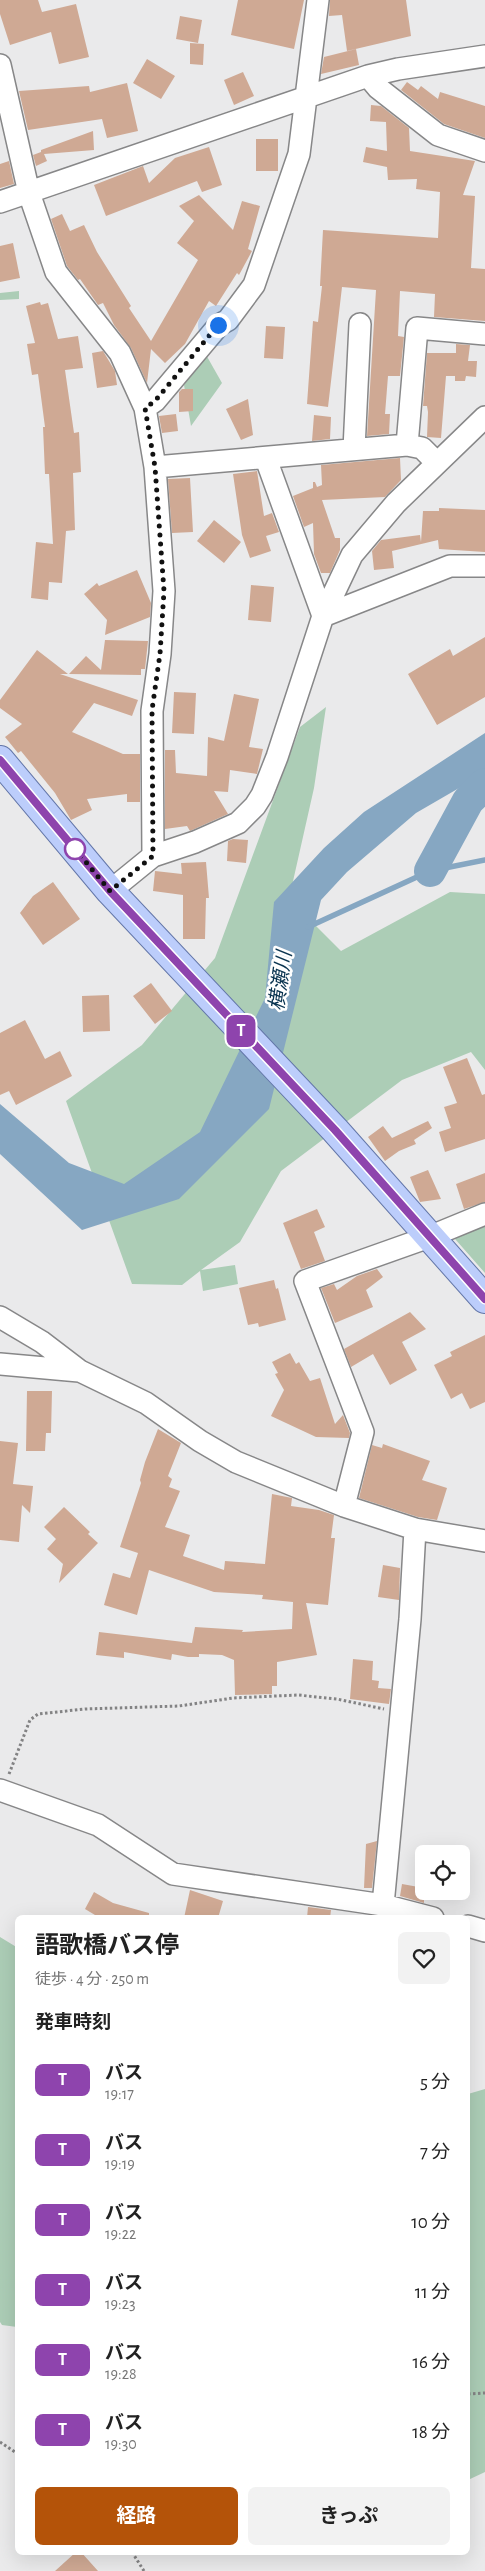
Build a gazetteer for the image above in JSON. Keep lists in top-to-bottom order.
{
  "water": ["横瀬川"],
  "lines": ["bus line T"],
  "page": {
    "on_map": "T",
    "heading": [
      ["語歌橋バス停", "徒歩 · 4 分 · 250 m"],
      "発車時刻"
    ],
    "list": [
      {
        "mark": "T",
        "name": "バス",
        "note": "19:17",
        "value": "5 分"
      },
      {
        "mark": "T",
        "name": "バス",
        "note": "19:19",
        "value": "7 分"
      },
      {
        "mark": "T",
        "name": "バス",
        "note": "19:22",
        "value": "10 分"
      },
      {
        "mark": "T",
        "name": "バス",
        "note": "19:23",
        "value": "11 分"
      },
      {
        "mark": "T",
        "name": "バス",
        "note": "19:28",
        "value": "16 分"
      },
      {
        "mark": "T",
        "name": "バス",
        "note": "19:30",
        "value": "18 分"
      }
    ],
    "buttons": ["経路", "きっぷ"]
  }
}
